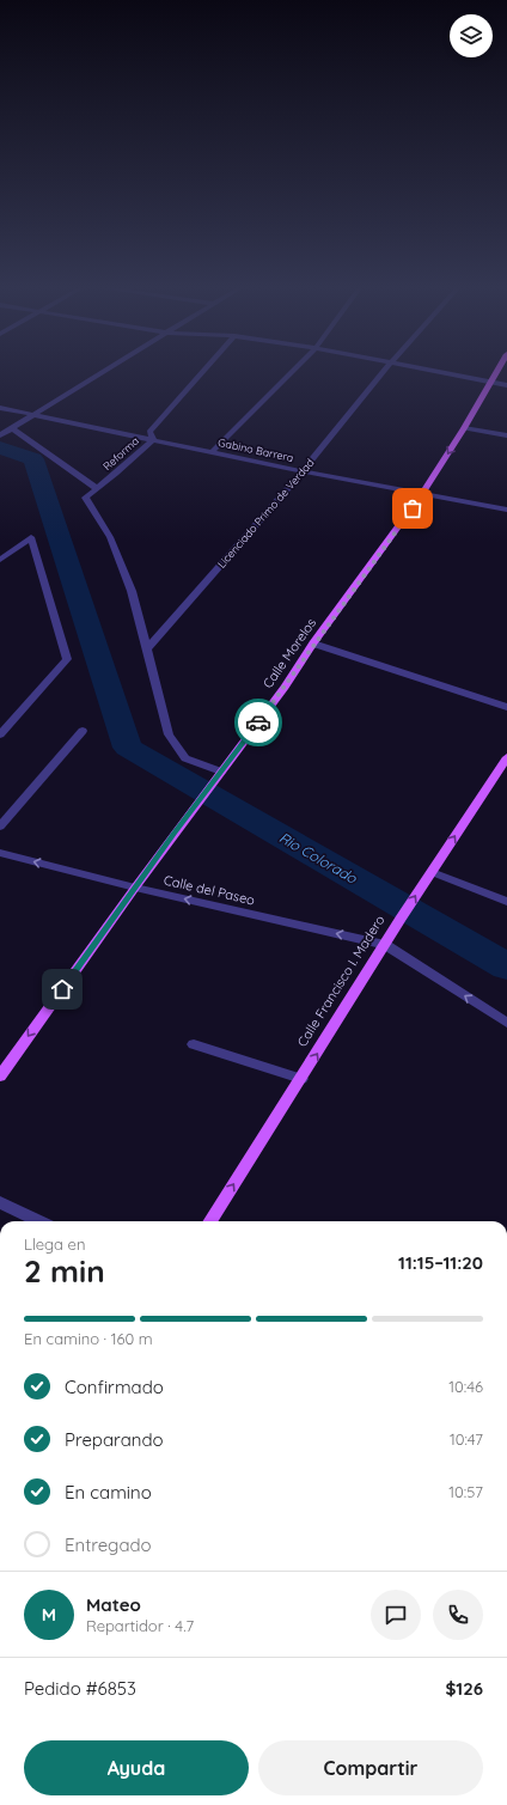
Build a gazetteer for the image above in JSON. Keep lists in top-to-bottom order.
{
  "streets": {
    "main road": ["Calle Morelos", "Calle Francisco I. Madero"],
    "street": [
      "Gabino Barrera",
      "Reforma",
      "Licenciado Primo de Verdad",
      "Calle del Paseo"
    ]
  },
  "crossings": [
    ["Gabino Barrera", "Reforma"],
    ["Gabino Barrera", "Licenciado Primo de Verdad"],
    ["Gabino Barrera", "Calle Morelos"],
    ["Reforma", "Licenciado Primo de Verdad"],
    ["Calle Morelos", "Calle del Paseo"],
    ["Calle del Paseo", "Calle Francisco I. Madero"]
  ],
  "one_way": ["Calle Morelos", "Calle del Paseo", "Calle Francisco I. Madero"],
  "water": ["Rio Colorado"],
  "page": {
    "heading": ["2 min", "Llega en", "11:15–11:20"],
    "panel": [
      "Mateo",
      "Repartidor · 4.7",
      "Pedido #6853",
      "$126"
    ],
    "bar": "En camino · 160 m",
    "list": [
      ["Confirmado", "10:46"],
      ["Preparando", "10:47"],
      ["En camino", "10:57"],
      "Entregado"
    ],
    "round": "M",
    "buttons": ["Ayuda", "Compartir"]
  }
}
